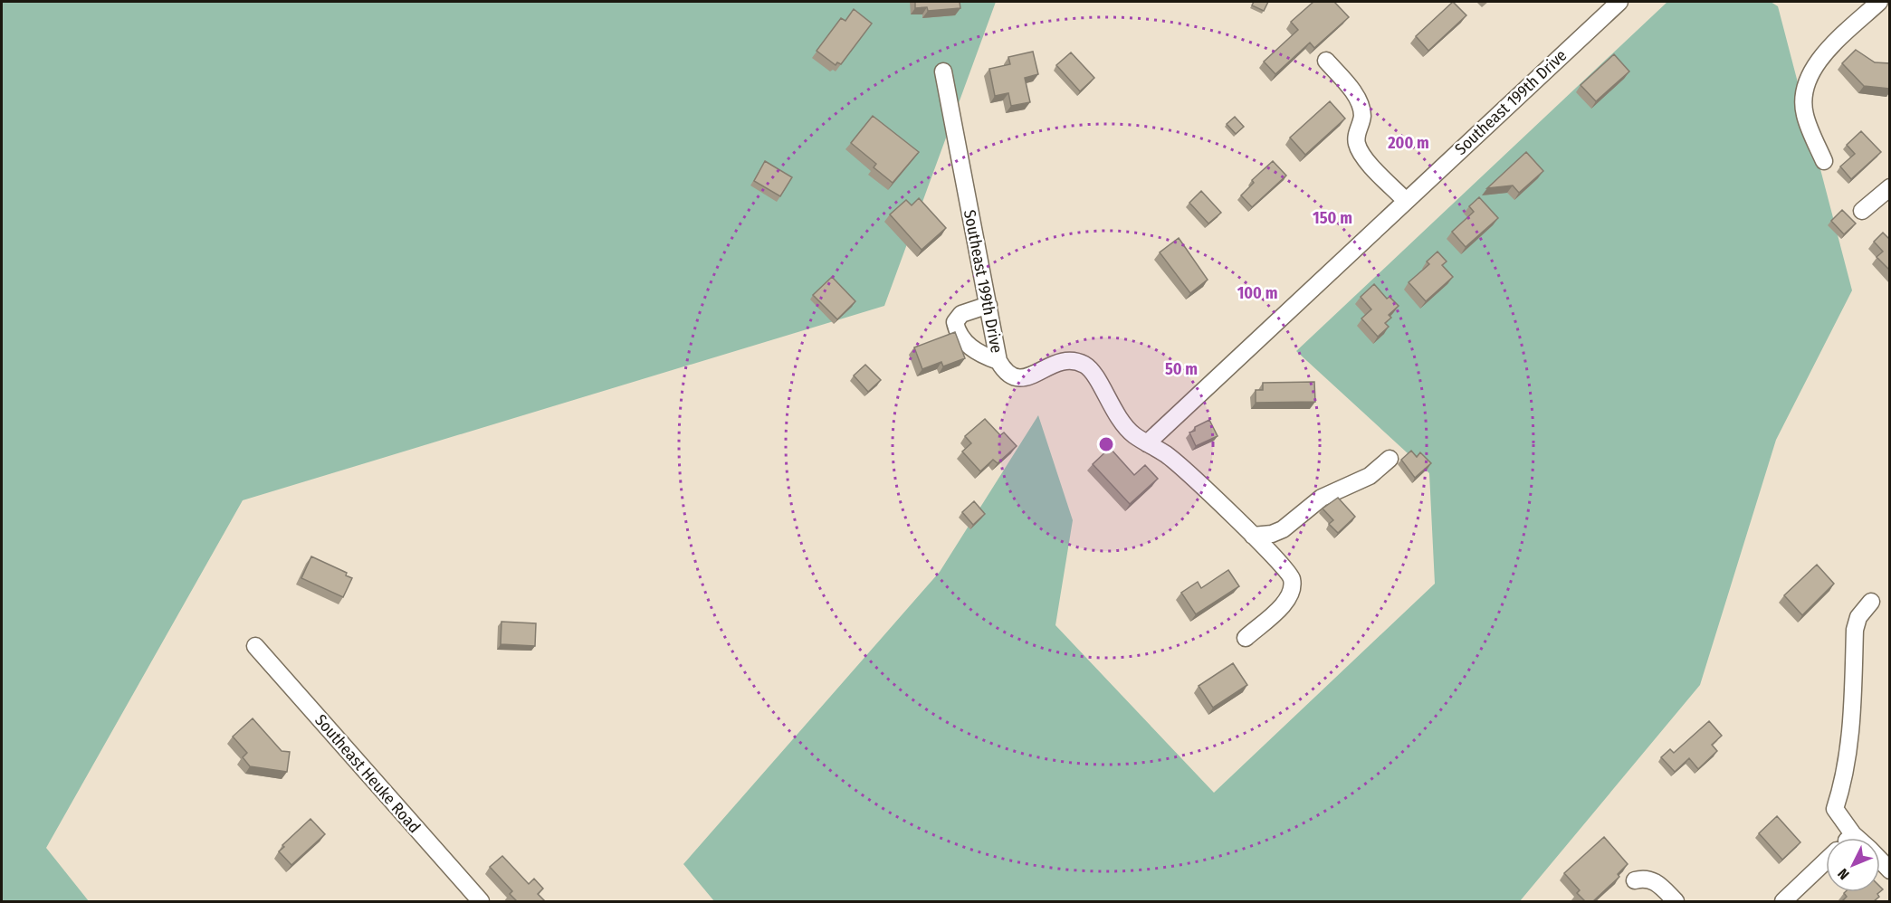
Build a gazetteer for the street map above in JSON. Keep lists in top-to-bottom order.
{
  "streets": {
    "street": ["Southeast 199th Drive", "Southeast Heuke Road"]
  },
  "north": "bottom left",
  "rings": [
    "200 m",
    "150 m",
    "100 m",
    "50 m"
  ]
}
